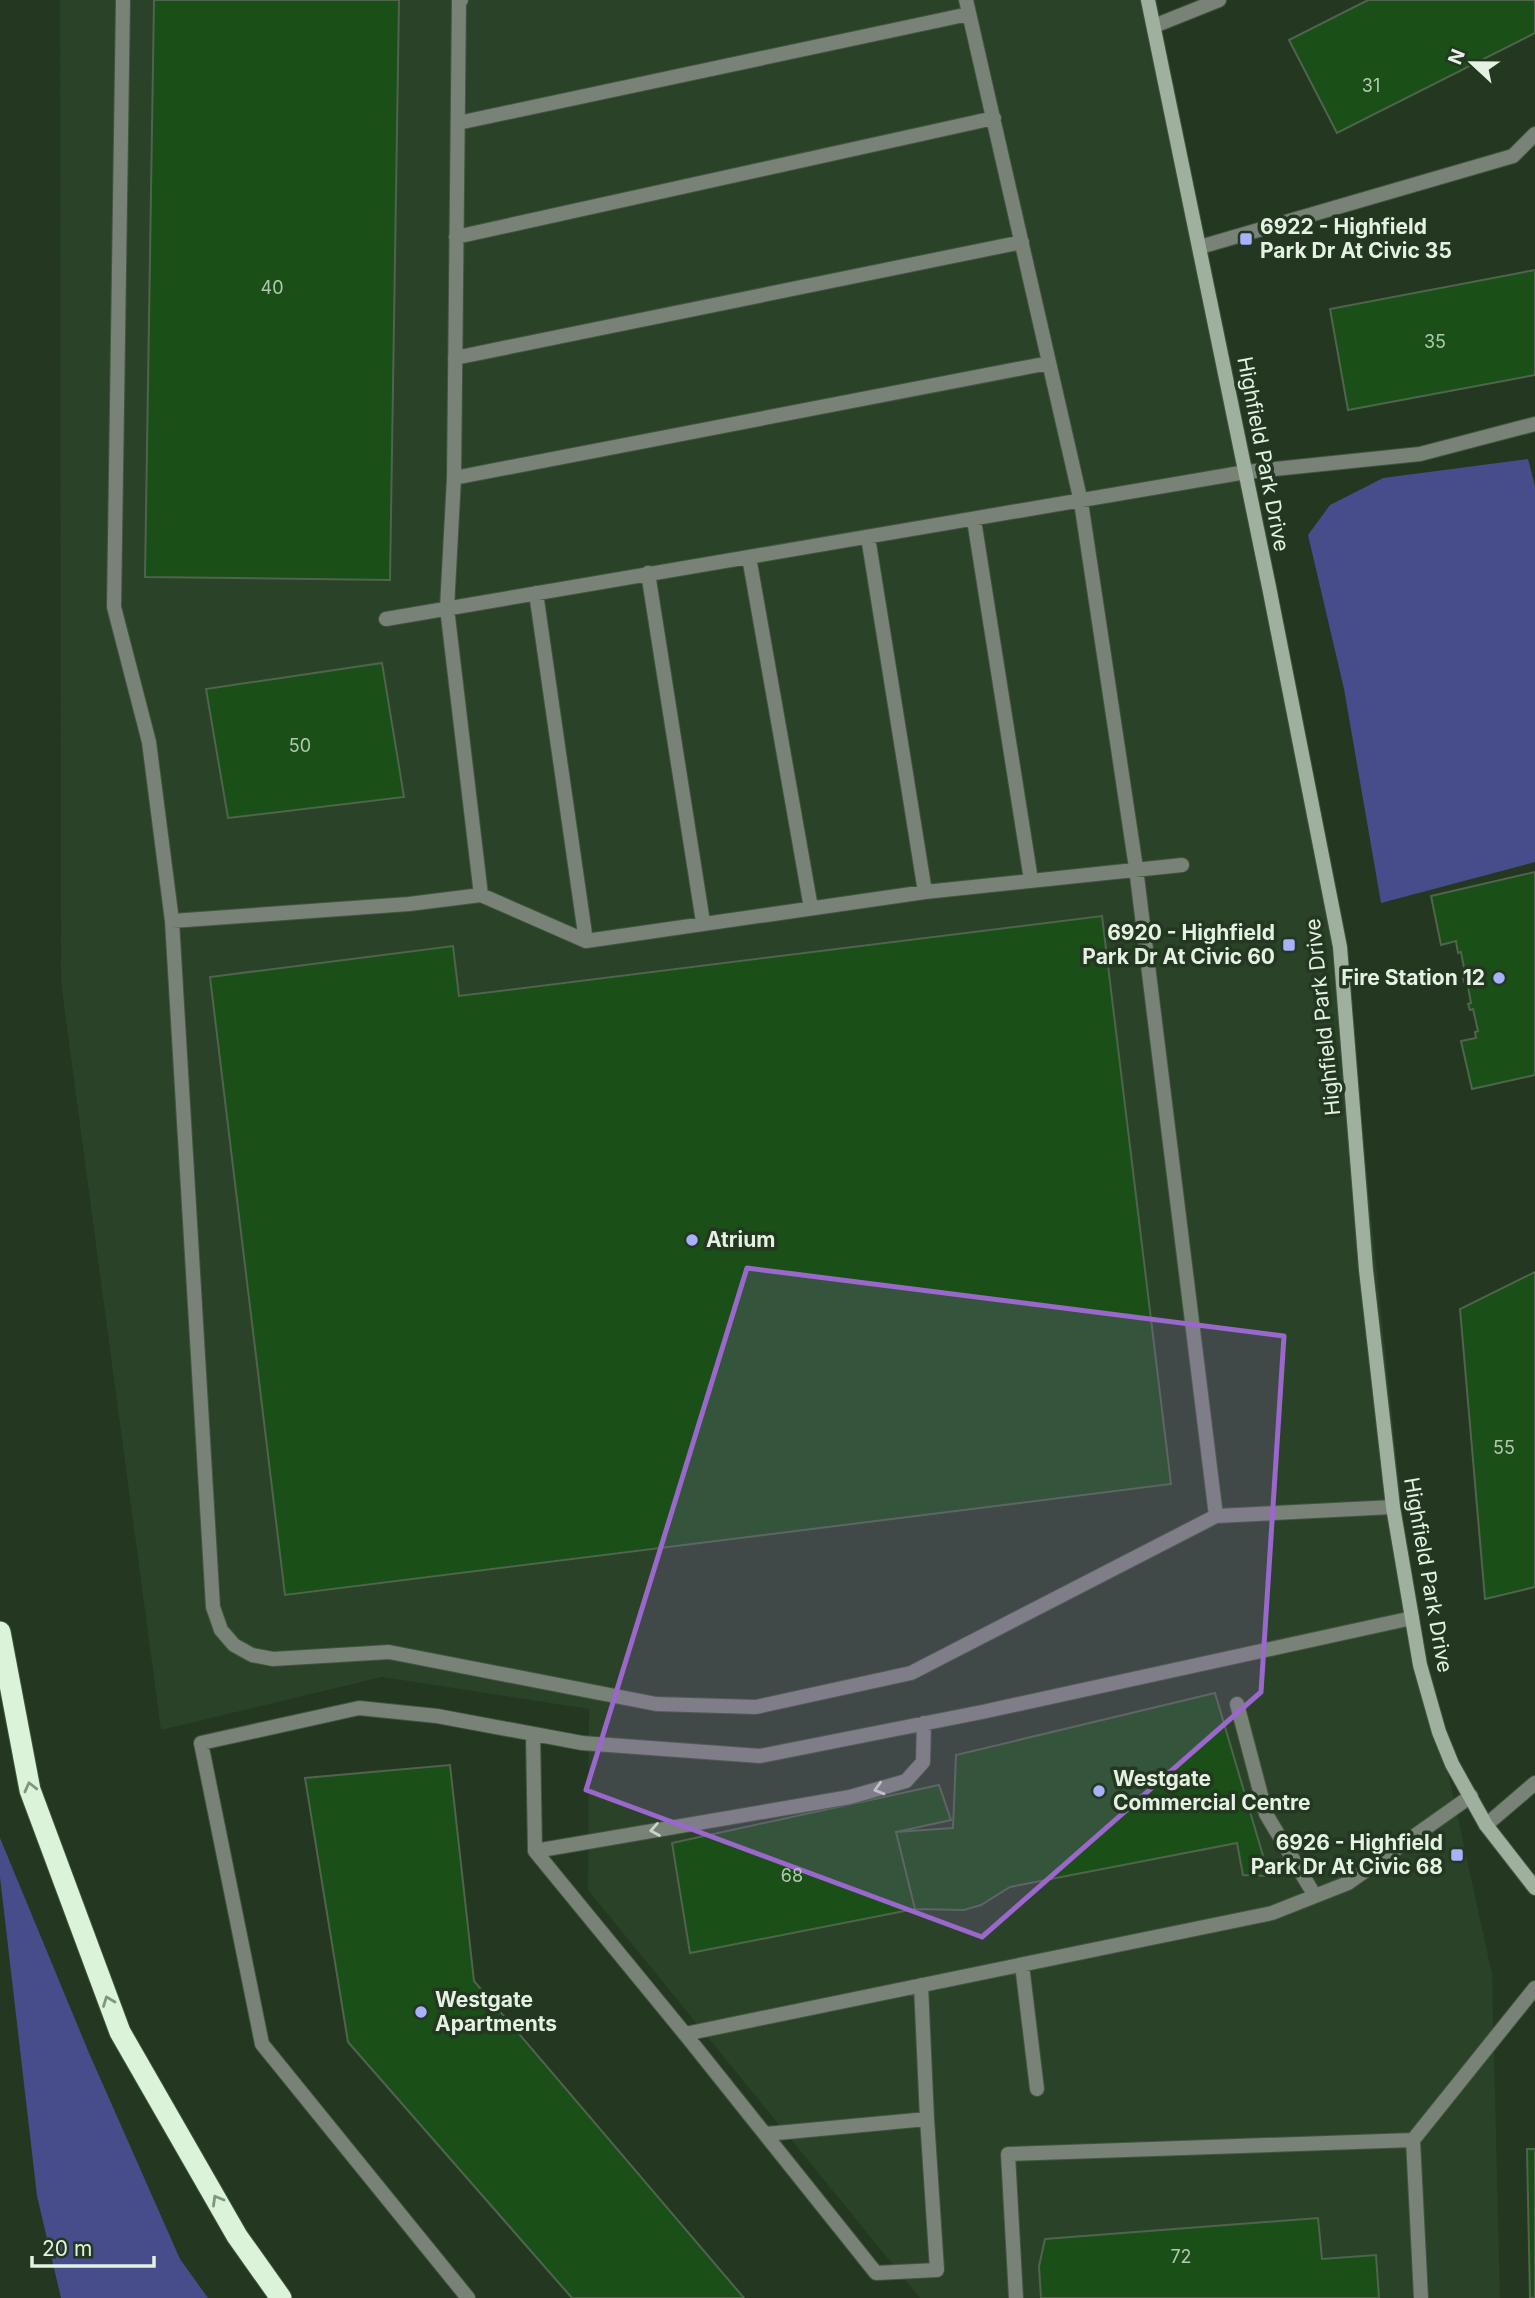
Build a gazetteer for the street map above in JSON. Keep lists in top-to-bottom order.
{
  "streets": {
    "street": ["Highfield Park Drive"]
  },
  "places": {
    "transit": ["6922 - Highfield Park Dr At Civic 35", "6920 - Highfield Park Dr At Civic 60", "6926 - Highfield Park Dr At Civic 68"],
    "other": [
      "Fire Station 12",
      "Atrium",
      "Westgate Commercial Centre",
      "Westgate Apartments"
    ]
  },
  "house_numbers": [
    "31",
    "40",
    "35",
    "50",
    "55",
    "68",
    "72"
  ],
  "scale_bar": "20 m",
  "north": "left"
}
